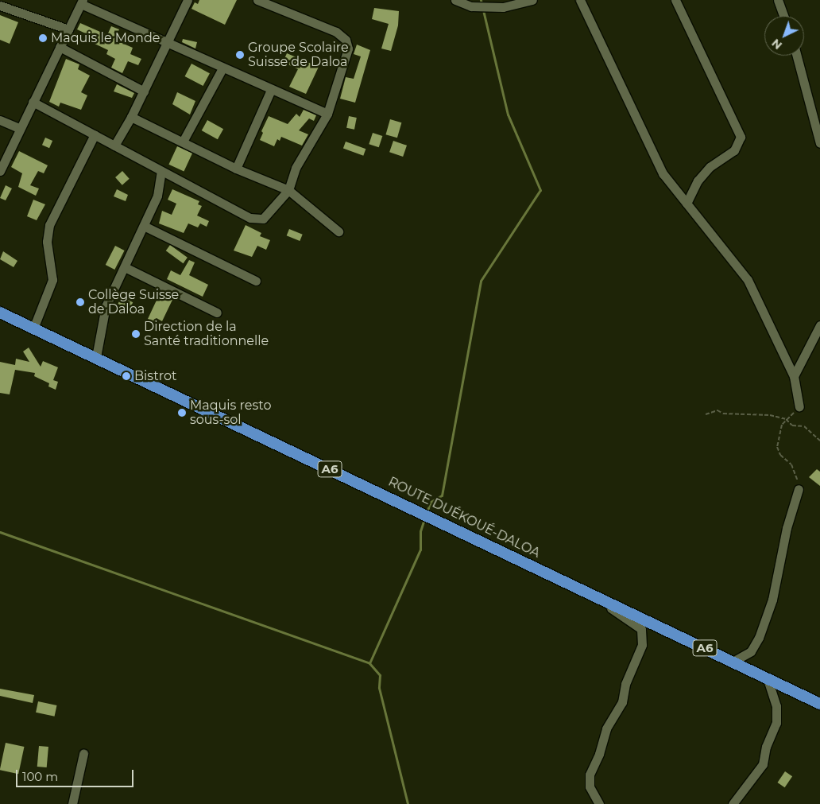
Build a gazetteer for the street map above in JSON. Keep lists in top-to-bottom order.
{
  "streets": {
    "highway": ["A6", "ROUTE DUÉKOUÉ-DALOA"]
  },
  "crossings": [
    ["A6", "ROUTE DUÉKOUÉ-DALOA"]
  ],
  "places": [
    "Maquis le Monde",
    "Groupe Scolaire Suisse de Daloa",
    "Collège Suisse de Daloa",
    "Direction de la Santé traditionnelle",
    "Bistrot",
    "Maquis resto sous-sol"
  ],
  "scale_bar": "100 m",
  "north": "bottom left"
}
